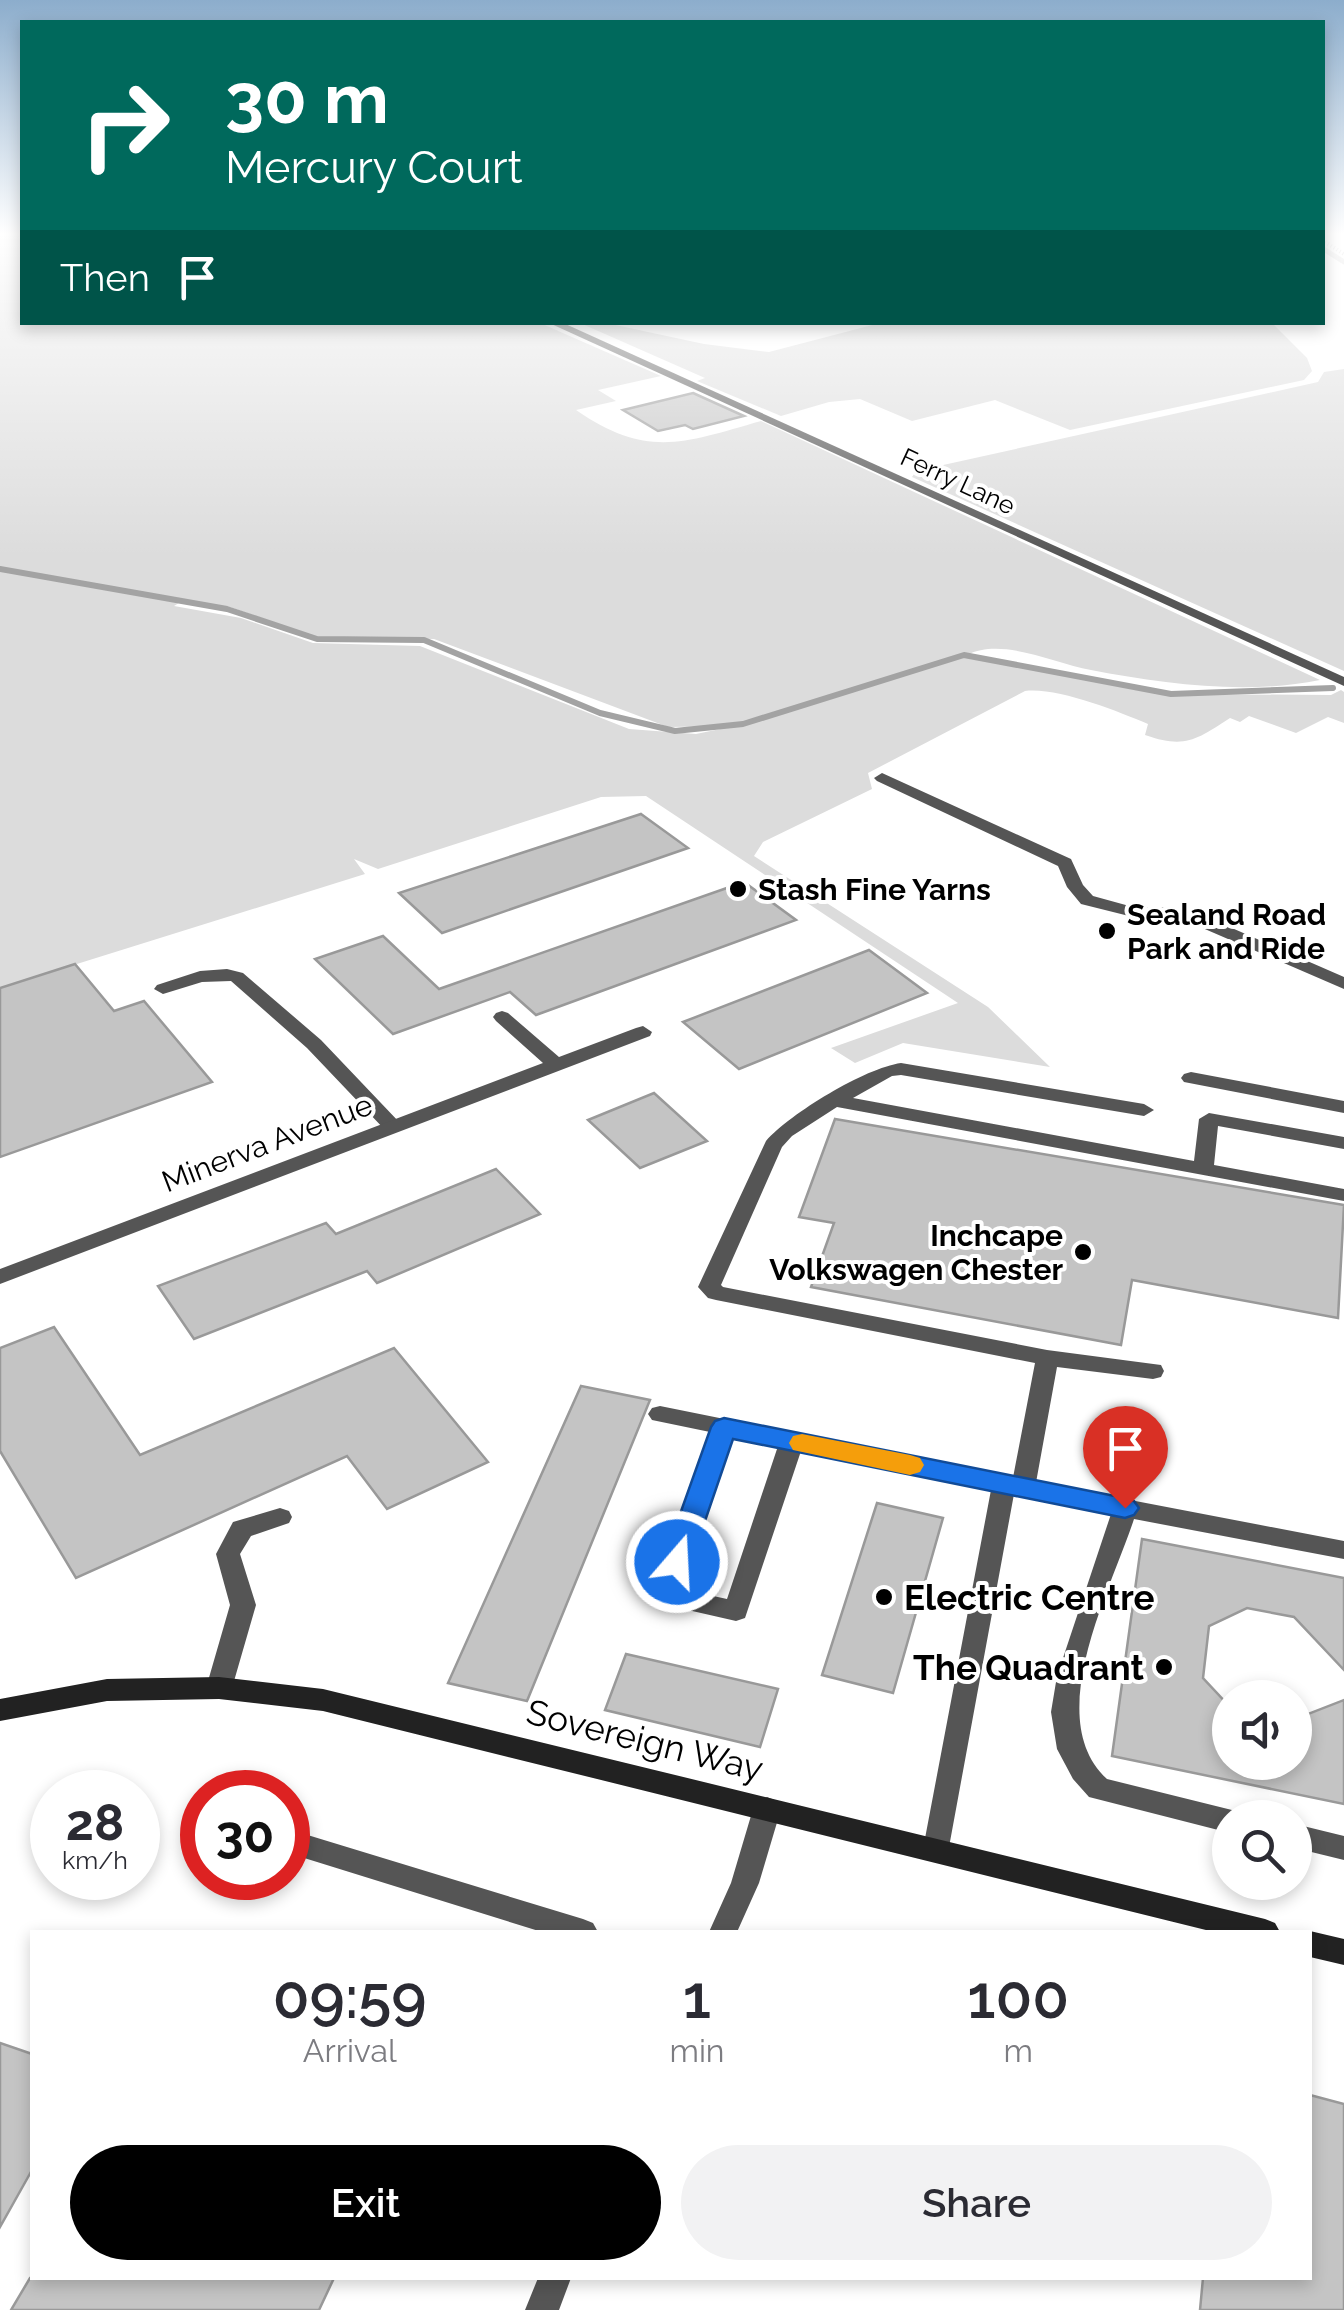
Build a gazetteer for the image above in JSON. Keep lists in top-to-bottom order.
{
  "streets": {
    "street": ["Ferry Lane", "Minerva Avenue", "Sovereign Way"]
  },
  "places": [
    "Stash Fine Yarns",
    "Sealand Road Park and Ride",
    "Inchcape Volkswagen Chester",
    "Electric Centre",
    "The Quadrant"
  ],
  "page": {
    "turn": ["30 m", "Mercury Court"],
    "then": "Then",
    "speed": "28 km/h",
    "limit": "30",
    "eta": [
      "09:59",
      "Arrival",
      "1",
      "min",
      "100",
      "m"
    ],
    "buttons": ["Exit", "Share"]
  }
}
